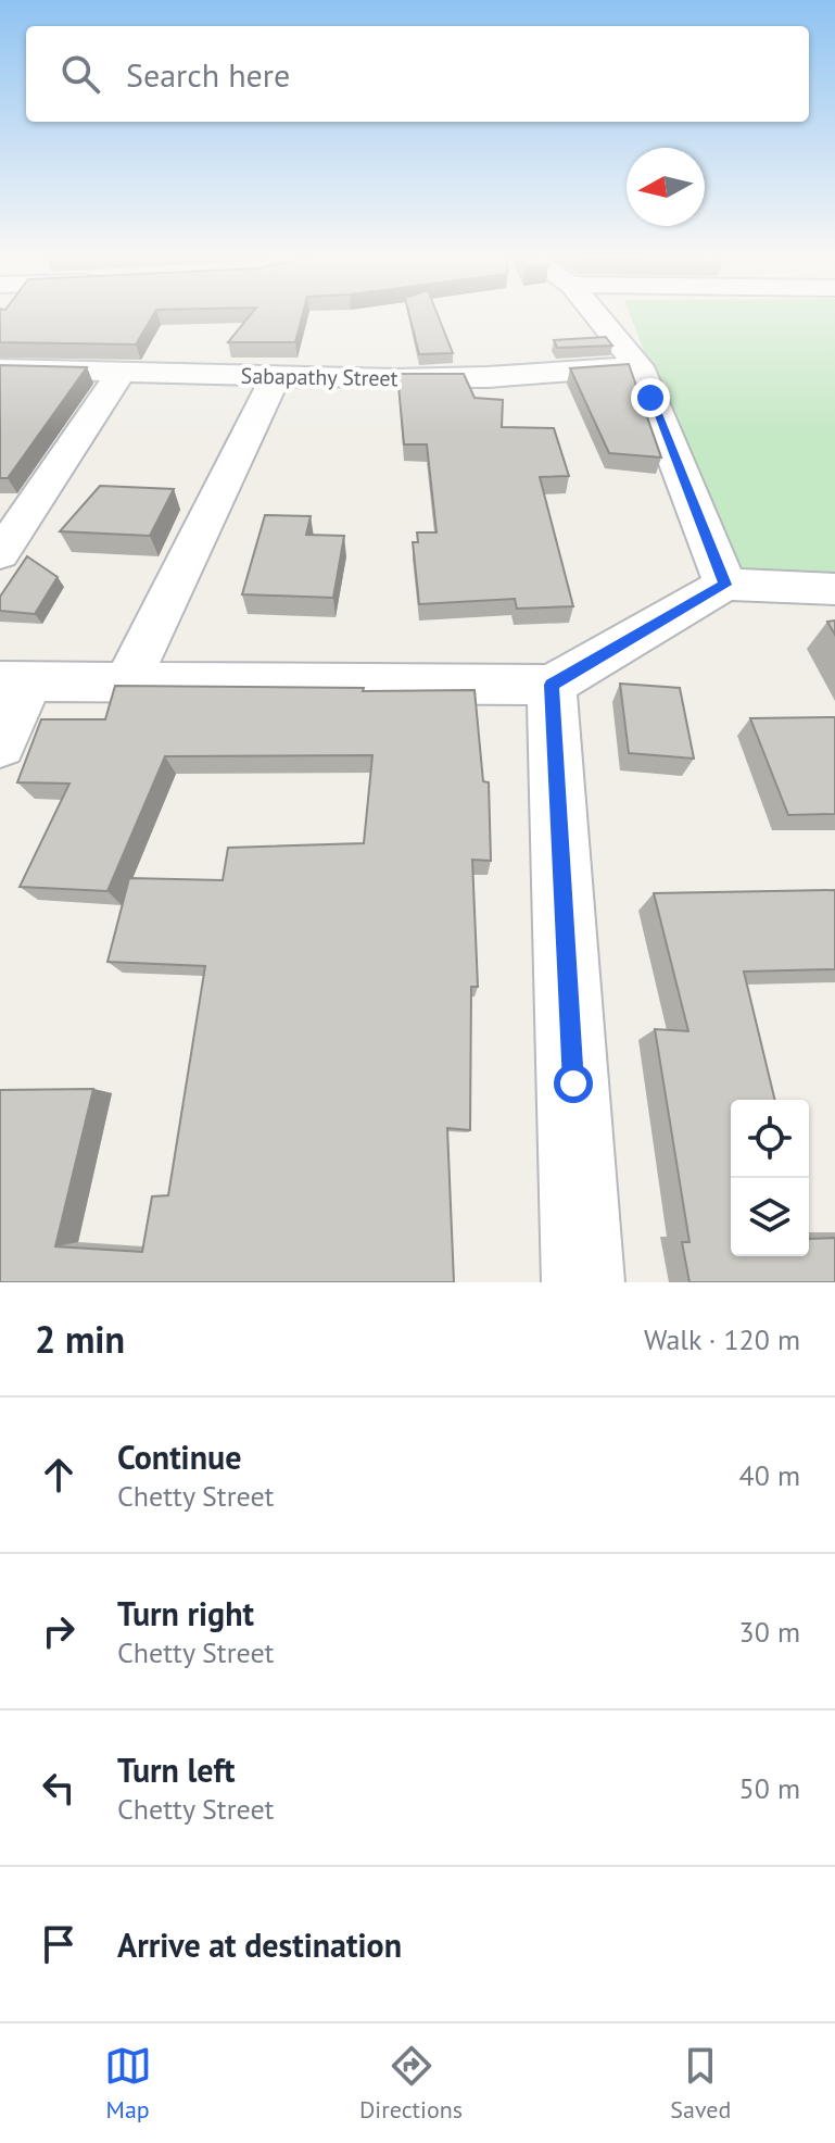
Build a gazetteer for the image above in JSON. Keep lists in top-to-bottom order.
{
  "streets": {
    "street": ["Sabapathy Street"]
  },
  "north": "left",
  "page": {
    "search": "Search here",
    "heading": ["2 min", "Walk · 120 m"],
    "list": [
      ["Continue", "Chetty Street", "40 m"],
      ["Turn right", "Chetty Street", "30 m"],
      ["Turn left", "Chetty Street", "50 m"],
      "Arrive at destination"
    ],
    "nav": ["Map", "Directions", "Saved"]
  }
}
